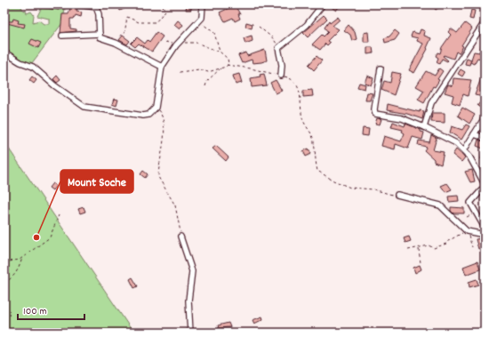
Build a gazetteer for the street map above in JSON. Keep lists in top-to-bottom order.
{
  "places": ["Mount Soche"],
  "scale_bar": "100 m"
}
